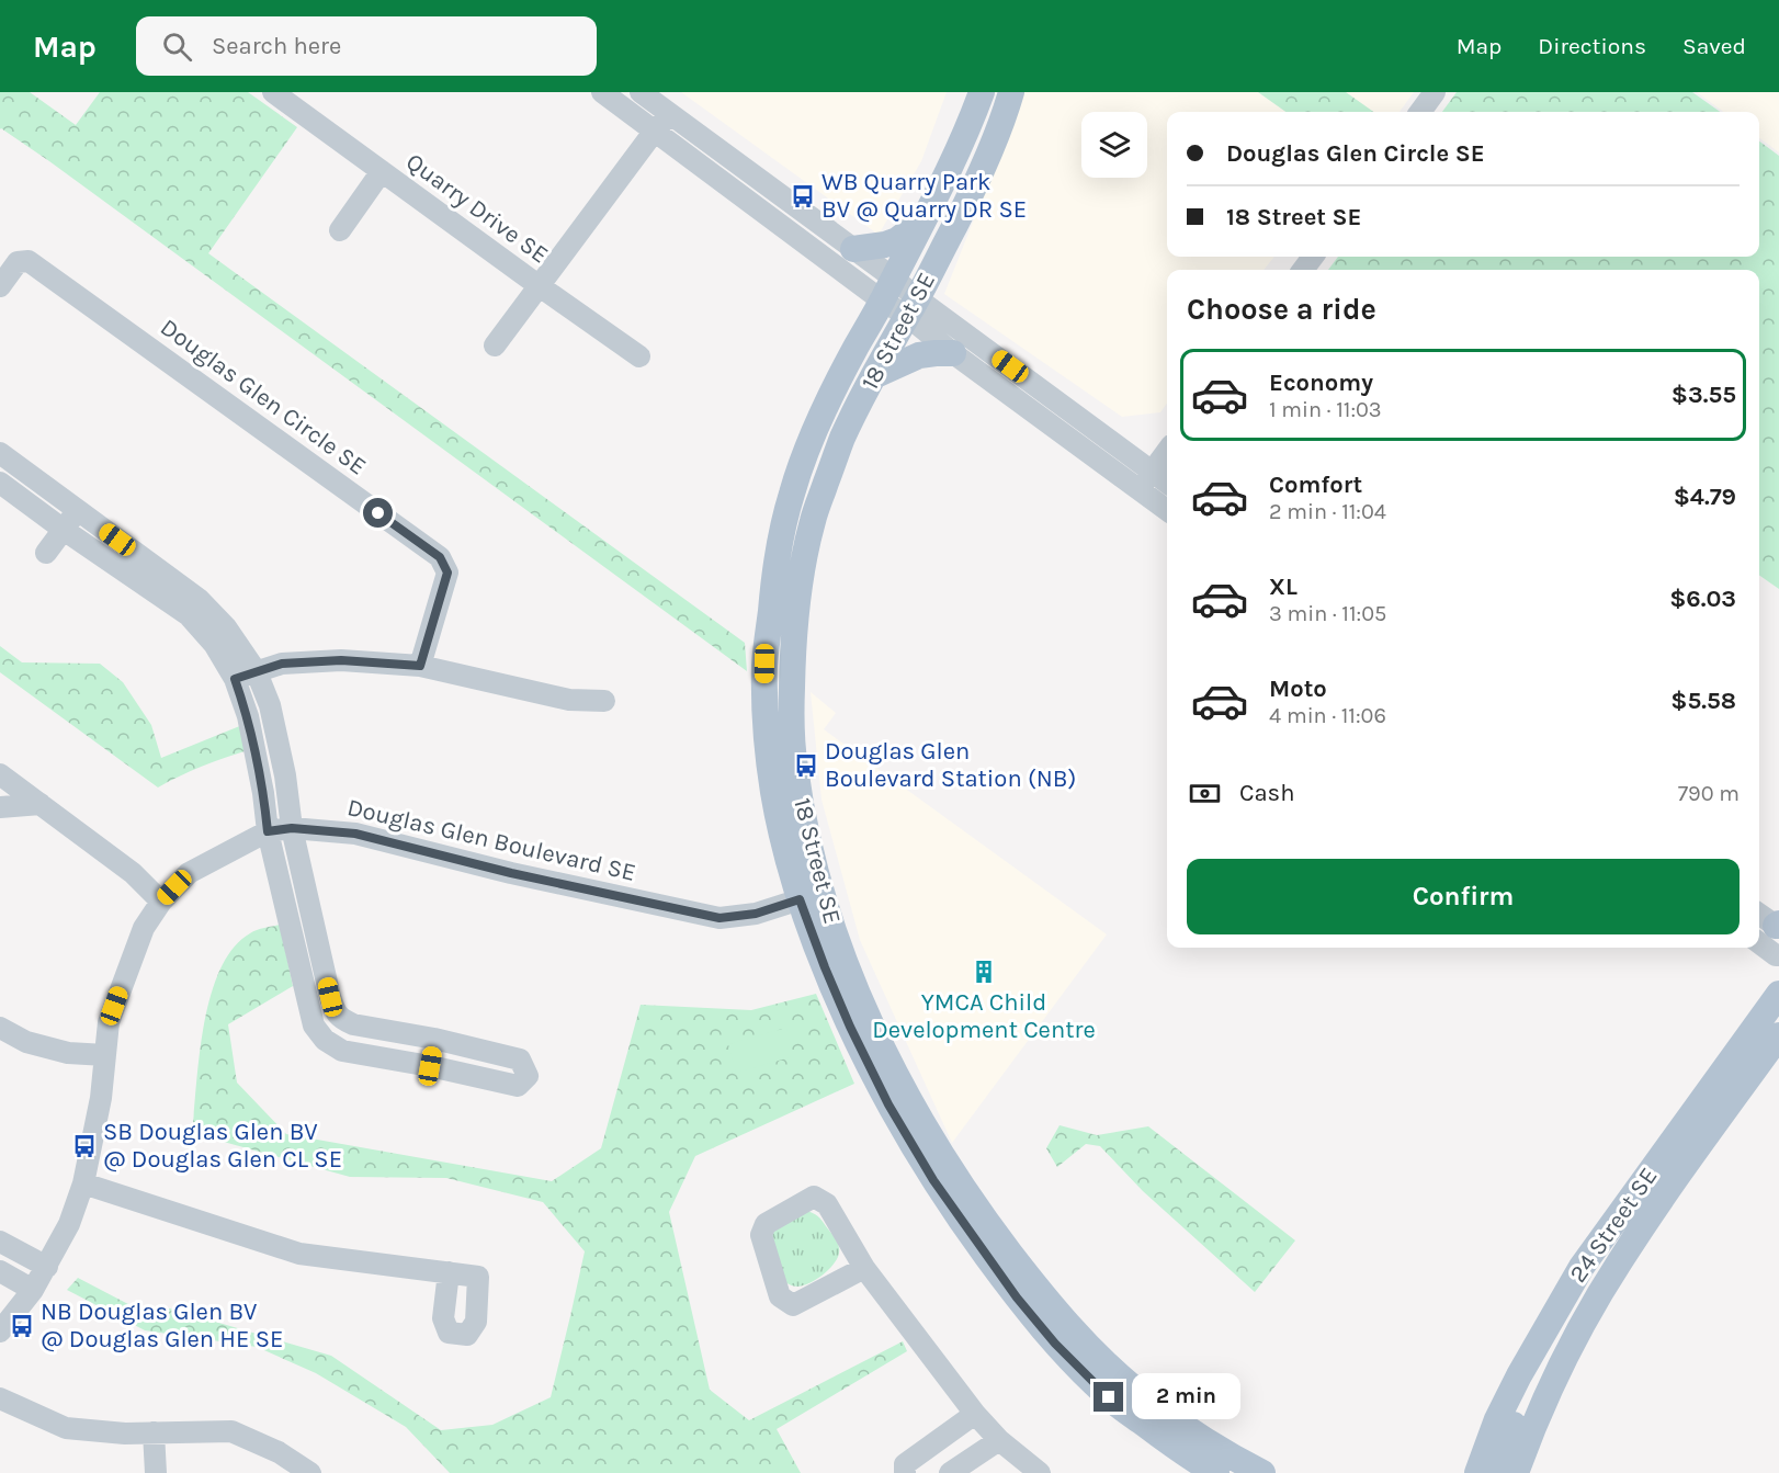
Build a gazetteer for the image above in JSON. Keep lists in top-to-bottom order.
{
  "streets": {
    "main road": ["18 Street SE", "24 Street SE"],
    "street": ["Quarry Drive SE", "Douglas Glen Circle SE", "Douglas Glen Boulevard SE"]
  },
  "crossings": [
    ["18 Street SE", "Douglas Glen Boulevard SE"]
  ],
  "places": {
    "bus stop": [
      "WB Quarry Park BV @ Quarry DR SE",
      "Douglas Glen Boulevard Station (NB)",
      "SB Douglas Glen BV @ Douglas Glen CL SE",
      "NB Douglas Glen BV @ Douglas Glen HE SE"
    ],
    "building": ["YMCA Child Development Centre"]
  },
  "page": {
    "header": "Map",
    "search": "Search here",
    "nav": ["Map", "Directions", "Saved"],
    "banner": ["Douglas Glen Circle SE", "18 Street SE"],
    "heading": "Choose a ride",
    "list": [
      {
        "name": "Economy",
        "note": "1 min · 11:03",
        "value": "$3.55"
      },
      {
        "name": "Comfort",
        "note": "2 min · 11:04",
        "value": "$4.79"
      },
      {
        "name": "XL",
        "note": "3 min · 11:05",
        "value": "$6.03"
      },
      {
        "name": "Moto",
        "note": "4 min · 11:06",
        "value": "$5.58"
      }
    ],
    "pay": ["Cash", "790 m"],
    "buttons": "Confirm",
    "bubble": "2 min"
  }
}
